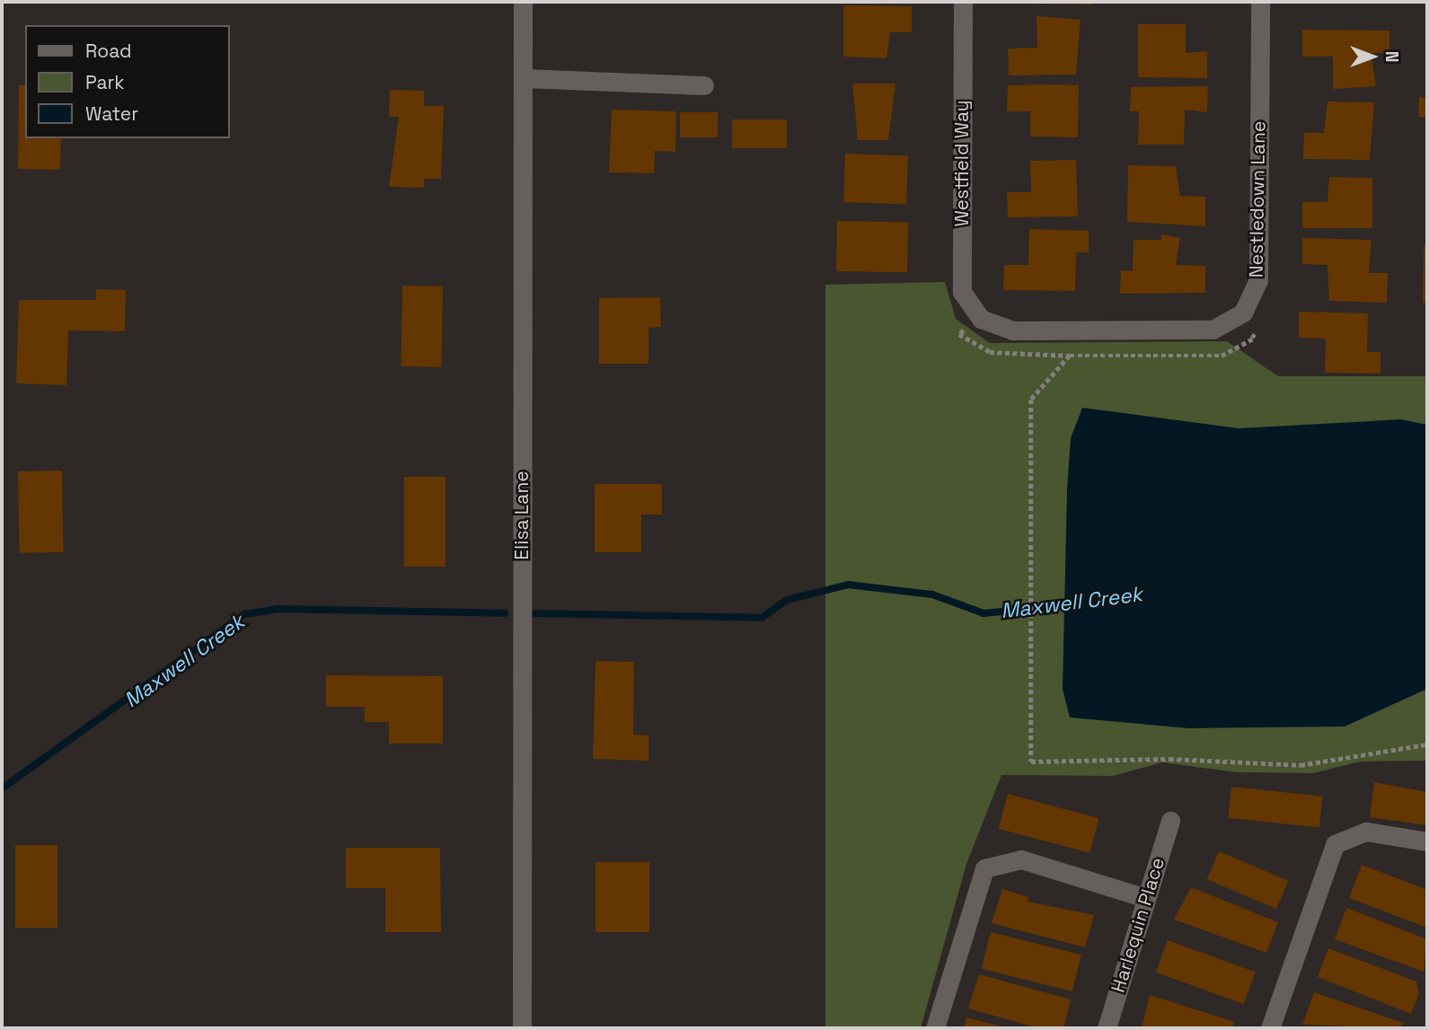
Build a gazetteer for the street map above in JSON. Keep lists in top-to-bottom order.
{
  "streets": {
    "street": [
      "Westfield Way",
      "Nestledown Lane",
      "Elisa Lane",
      "Harlequin Place"
    ]
  },
  "crossings": [
    ["Westfield Way", "Nestledown Lane"]
  ],
  "water": ["Maxwell Creek"],
  "legend": ["Road", "Park", "Water"],
  "north": "right"
}
